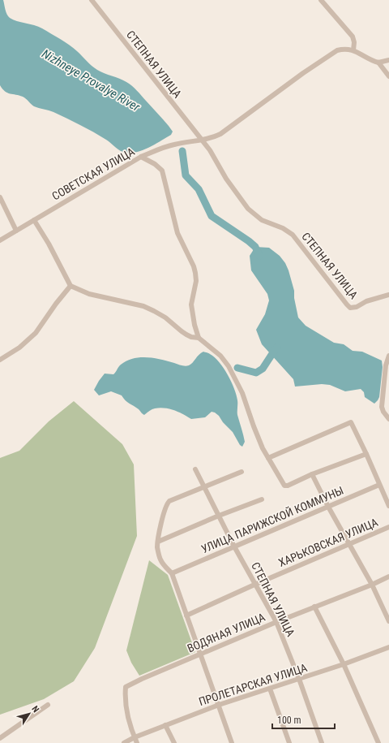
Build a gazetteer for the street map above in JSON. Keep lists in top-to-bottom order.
{
  "streets": {
    "street": [
      "СТЕПНАЯ УЛИЦА",
      "СОВЕТСКАЯ УЛИЦА",
      "УЛИЦА ПАРИЖСКОЙ КОММУНЫ",
      "ХАРЬКОВСКАЯ УЛИЦА",
      "ВОДЯНАЯ УЛИЦА",
      "ПРОЛЕТАРСКАЯ УЛИЦА"
    ]
  },
  "crossings": [
    ["СТЕПНАЯ УЛИЦА", "СОВЕТСКАЯ УЛИЦА"],
    ["СТЕПНАЯ УЛИЦА", "УЛИЦА ПАРИЖСКОЙ КОММУНЫ"],
    ["СТЕПНАЯ УЛИЦА", "ХАРЬКОВСКАЯ УЛИЦА"],
    ["СТЕПНАЯ УЛИЦА", "ВОДЯНАЯ УЛИЦА"],
    ["СТЕПНАЯ УЛИЦА", "ПРОЛЕТАРСКАЯ УЛИЦА"],
    ["ВОДЯНАЯ УЛИЦА", "ПРОЛЕТАРСКАЯ УЛИЦА"]
  ],
  "water": ["Nizhneye Provalye River"],
  "scale_bar": "100 m",
  "north": "top right"
}
